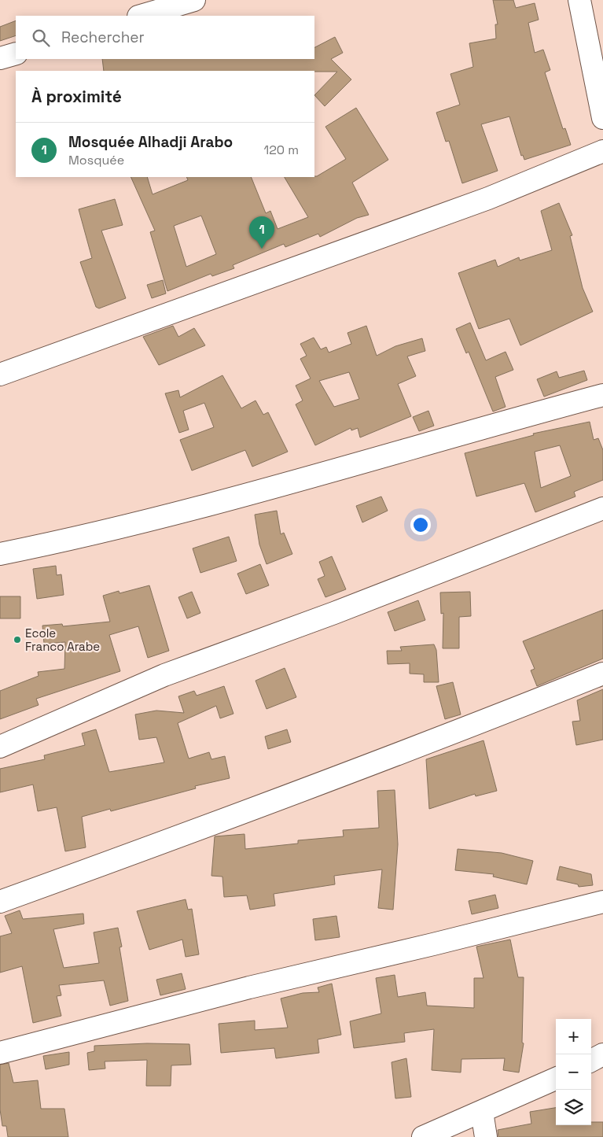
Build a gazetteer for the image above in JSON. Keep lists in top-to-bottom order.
{
  "places": ["Ecole Franco Arabe"],
  "page": {
    "search": "Rechercher",
    "heading": "À proximité",
    "list": [
      {
        "mark": "1",
        "name": "Mosquée Alhadji Arabo",
        "note": "Mosquée",
        "value": "120 m"
      }
    ],
    "pins": "1",
    "map_buttons": ["+", "−"]
  }
}
